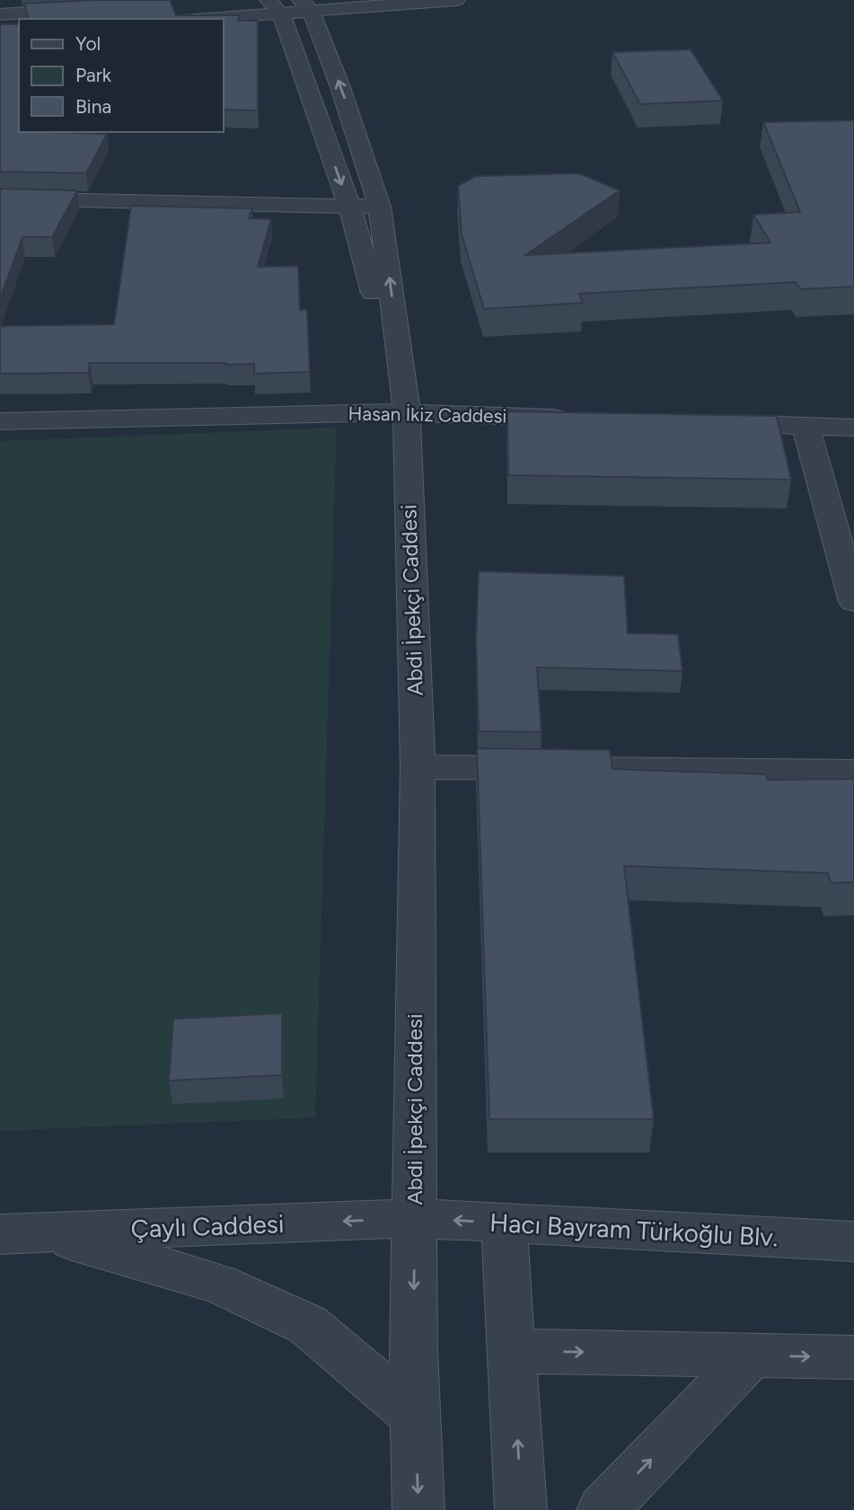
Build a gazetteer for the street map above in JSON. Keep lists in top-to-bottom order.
{
  "streets": {
    "street": [
      "Hasan İkiz Caddesi",
      "Abdi İpekçi Caddesi",
      "Çaylı Caddesi",
      "Hacı Bayram Türkoğlu Blv."
    ]
  },
  "crossings": [
    ["Hasan İkiz Caddesi", "Abdi İpekçi Caddesi"],
    ["Abdi İpekçi Caddesi", "Çaylı Caddesi"],
    ["Abdi İpekçi Caddesi", "Hacı Bayram Türkoğlu Blv."],
    ["Çaylı Caddesi", "Hacı Bayram Türkoğlu Blv."]
  ],
  "one_way": ["Çaylı Caddesi"],
  "legend": ["Yol", "Park", "Bina"]
}
